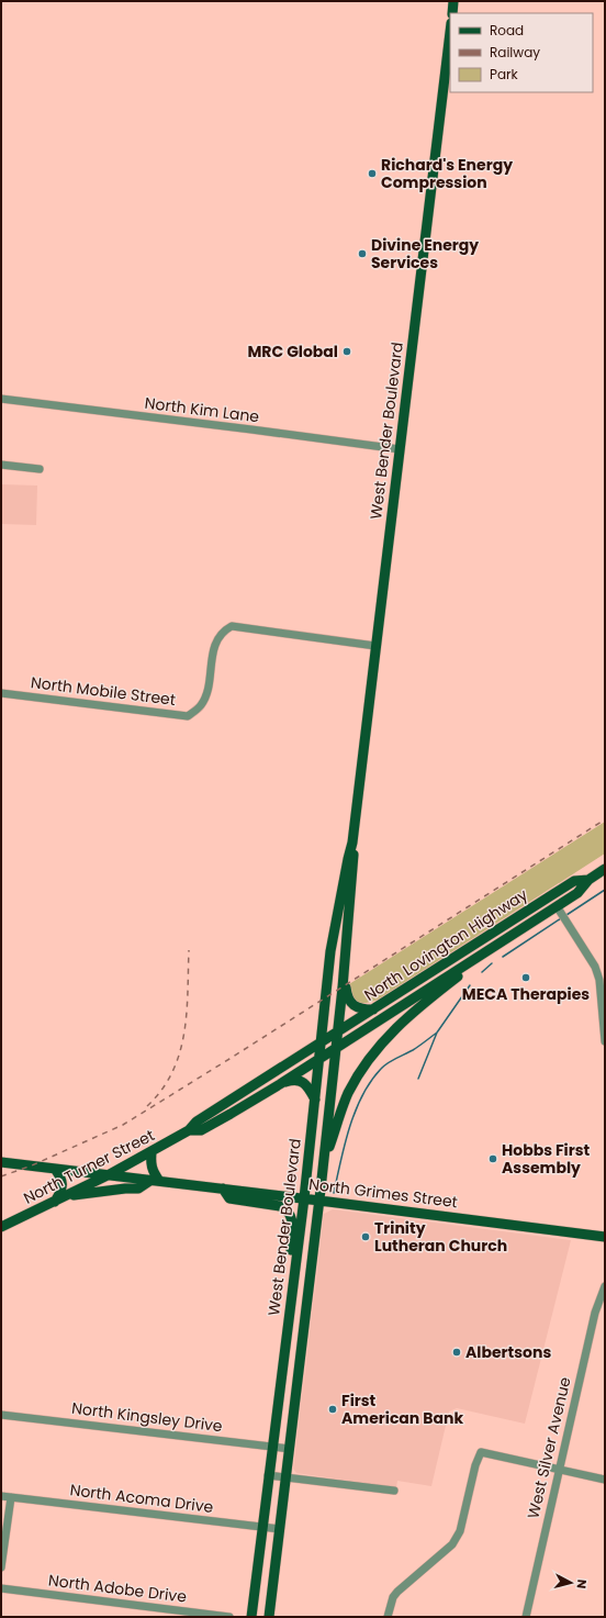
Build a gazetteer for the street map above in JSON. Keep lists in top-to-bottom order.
{
  "streets": {
    "main road": [
      "West Bender Boulevard",
      "North Lovington Highway",
      "North Turner Street",
      "North Grimes Street"
    ],
    "street": [
      "North Kim Lane",
      "North Mobile Street",
      "North Kingsley Drive",
      "West Silver Avenue",
      "North Acoma Drive",
      "North Adobe Drive"
    ]
  },
  "crossings": [
    ["North Kim Lane", "West Bender Boulevard"],
    ["West Bender Boulevard", "North Mobile Street"],
    ["West Bender Boulevard", "North Lovington Highway"],
    ["West Bender Boulevard", "North Turner Street"],
    ["West Bender Boulevard", "North Grimes Street"],
    ["West Bender Boulevard", "North Kingsley Drive"],
    ["West Bender Boulevard", "North Acoma Drive"],
    ["North Lovington Highway", "North Turner Street"],
    ["North Turner Street", "North Grimes Street"]
  ],
  "places": [
    "Richard's Energy Compression",
    "Divine Energy Services",
    "MRC Global",
    "MECA Therapies",
    "Hobbs First Assembly",
    "Trinity Lutheran Church",
    "Albertsons",
    "First American Bank"
  ],
  "legend": ["Road", "Railway", "Park"],
  "north": "right"
}
